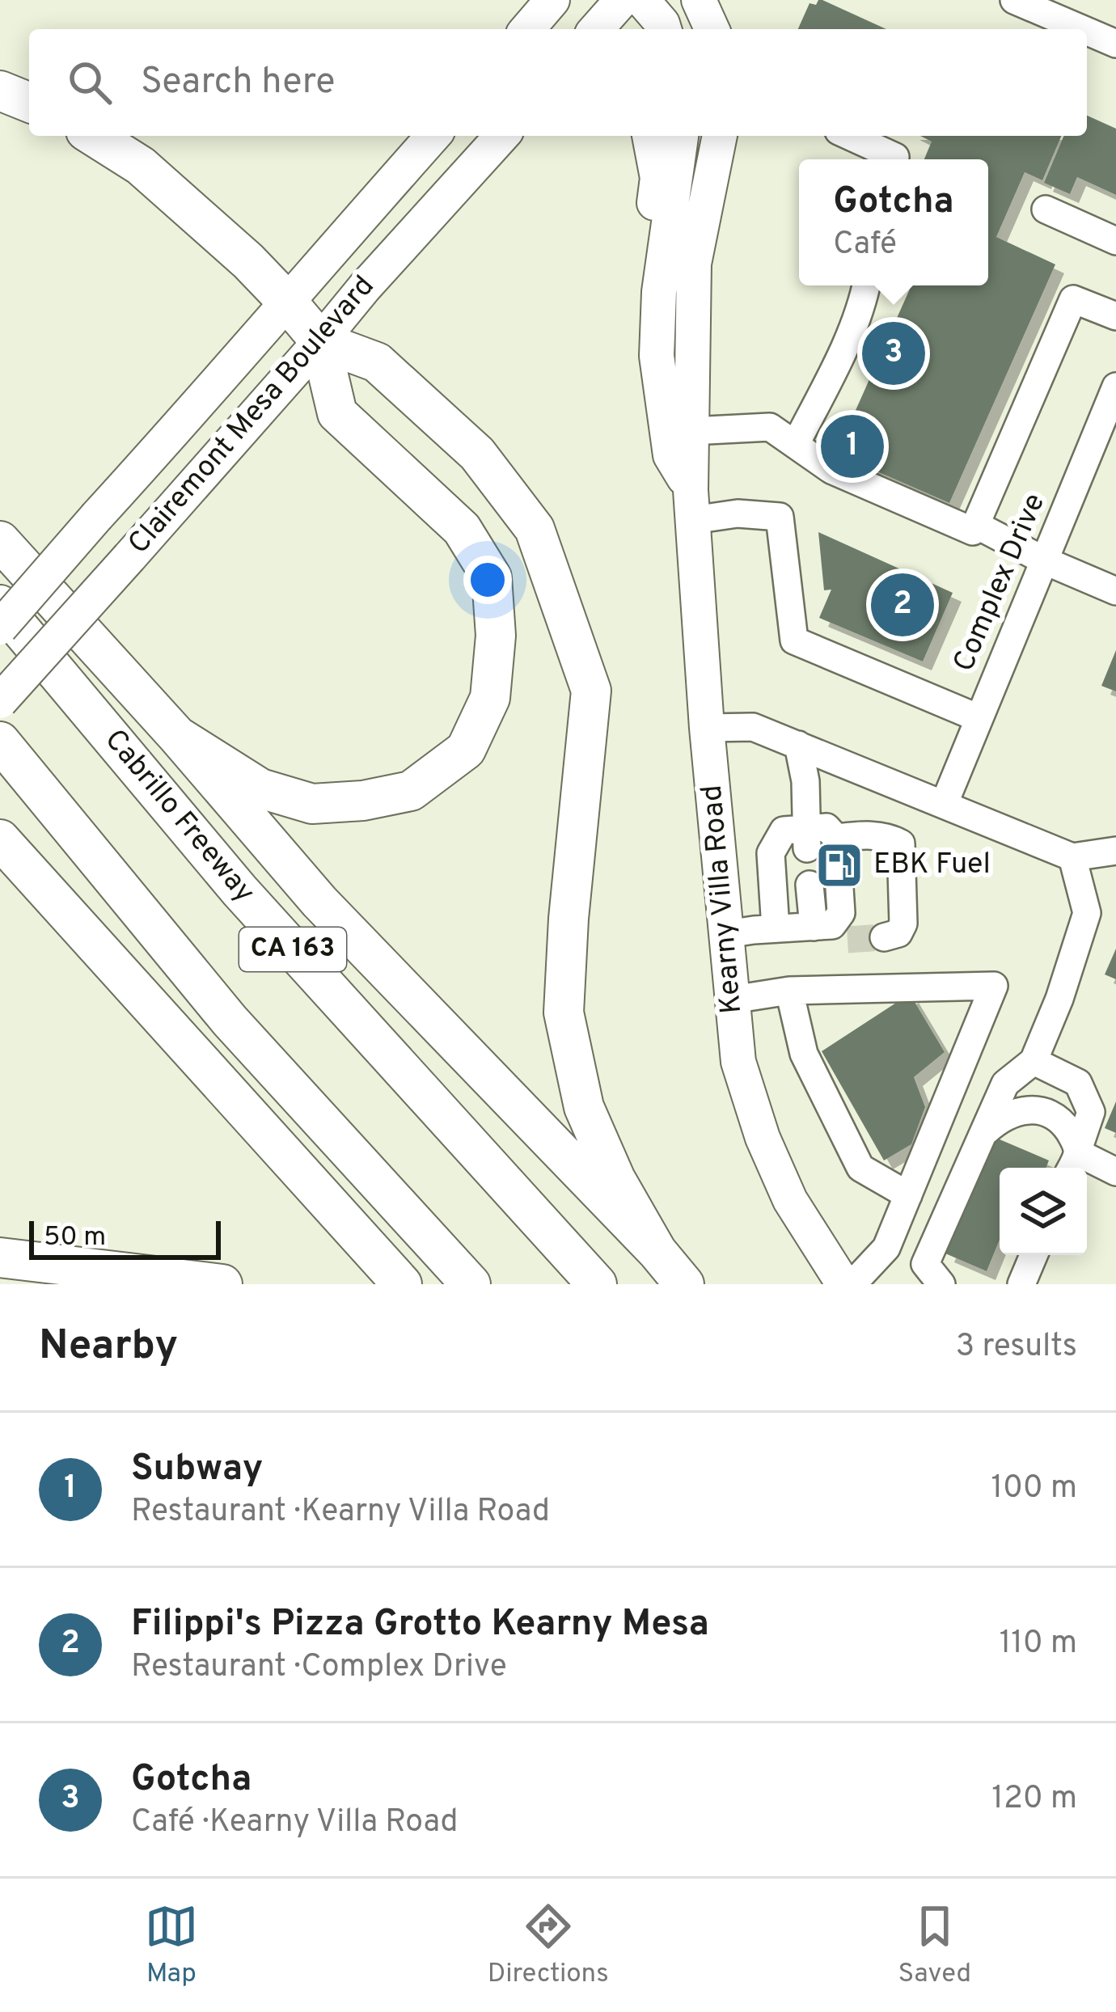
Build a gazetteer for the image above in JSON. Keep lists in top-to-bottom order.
{
  "streets": {
    "highway": ["Cabrillo Freeway", "CA 163"],
    "main road": ["Clairemont Mesa Boulevard", "Kearny Villa Road"],
    "street": ["Complex Drive"]
  },
  "places": {
    "fuel station": ["EBK Fuel"]
  },
  "scale_bar": "50 m",
  "page": {
    "search": "Search here",
    "popup": ["Gotcha", "Café"],
    "pins": ["3", "1", "2"],
    "scale": "50 m",
    "heading": ["Nearby", "3 results"],
    "list": [
      {
        "mark": "1",
        "name": "Subway",
        "note": "Restaurant · Kearny Villa Road",
        "value": "100 m"
      },
      {
        "mark": "2",
        "name": "Filippi's Pizza Grotto Kearny Mesa",
        "note": "Restaurant · Complex Drive",
        "value": "110 m"
      },
      {
        "mark": "3",
        "name": "Gotcha",
        "note": "Café · Kearny Villa Road",
        "value": "120 m"
      }
    ],
    "nav": ["Map", "Directions", "Saved"]
  }
}
